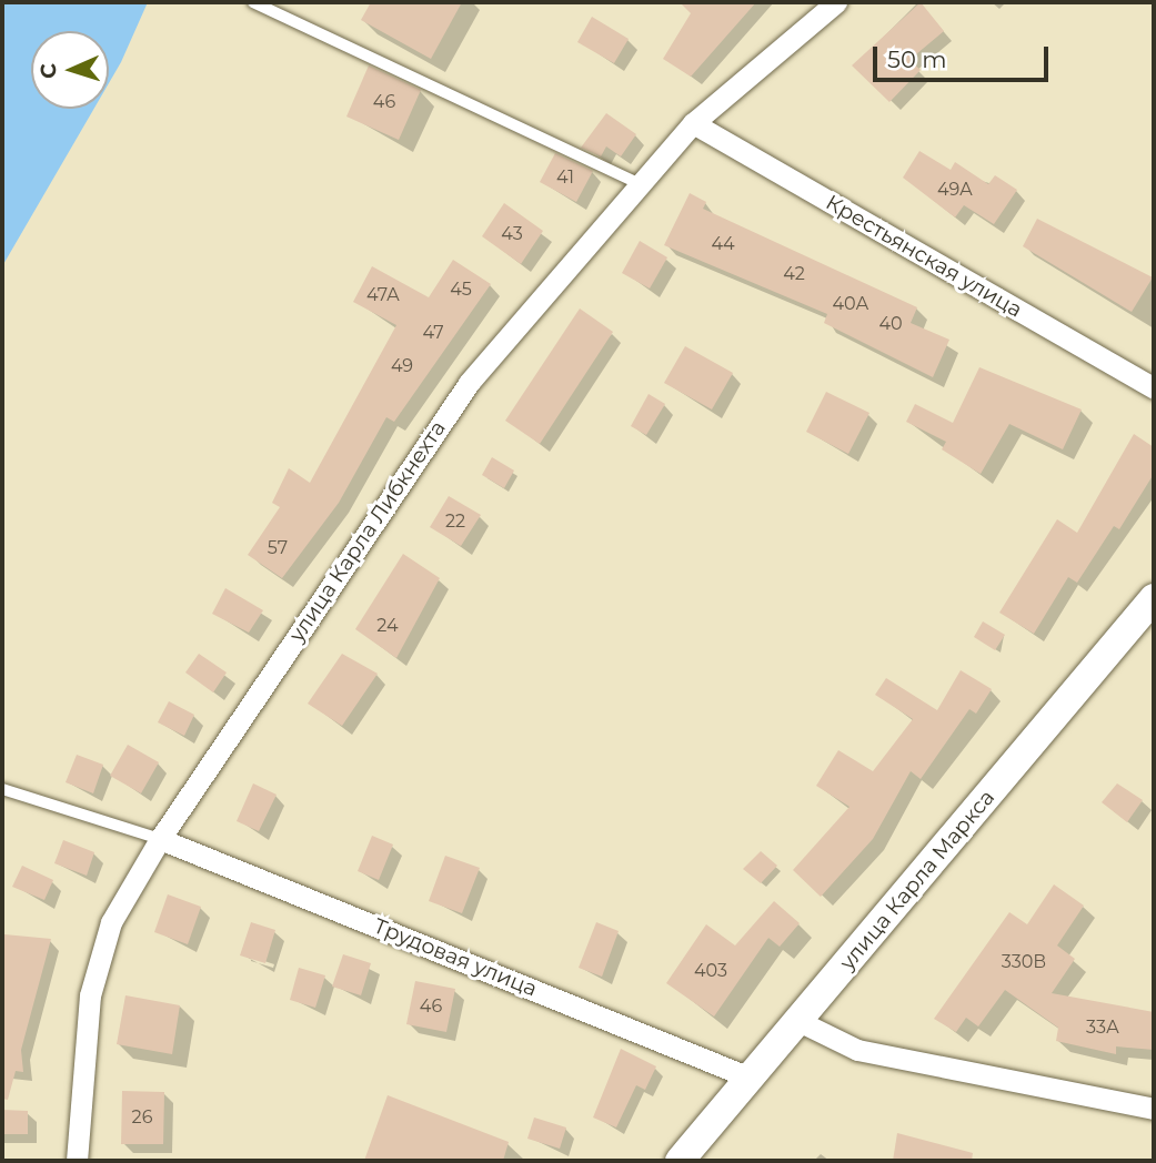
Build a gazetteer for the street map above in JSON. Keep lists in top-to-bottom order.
{
  "streets": {
    "main road": ["улица Карла Маркса"],
    "street": ["Крестьянская улица", "улица Карла Либкнехта", "Трудовая улица"]
  },
  "crossings": [
    ["Крестьянская улица", "улица Карла Либкнехта"],
    ["улица Карла Либкнехта", "Трудовая улица"],
    ["улица Карла Маркса", "Трудовая улица"]
  ],
  "house_numbers": [
    "46",
    "41",
    "49А",
    "43",
    "44",
    "42",
    "45",
    "47А",
    "40А",
    "40",
    "47",
    "49",
    "22",
    "57",
    "24",
    "330В",
    "403",
    "46",
    "33А",
    "26"
  ],
  "scale_bar": "50 m",
  "north": "left"
}
